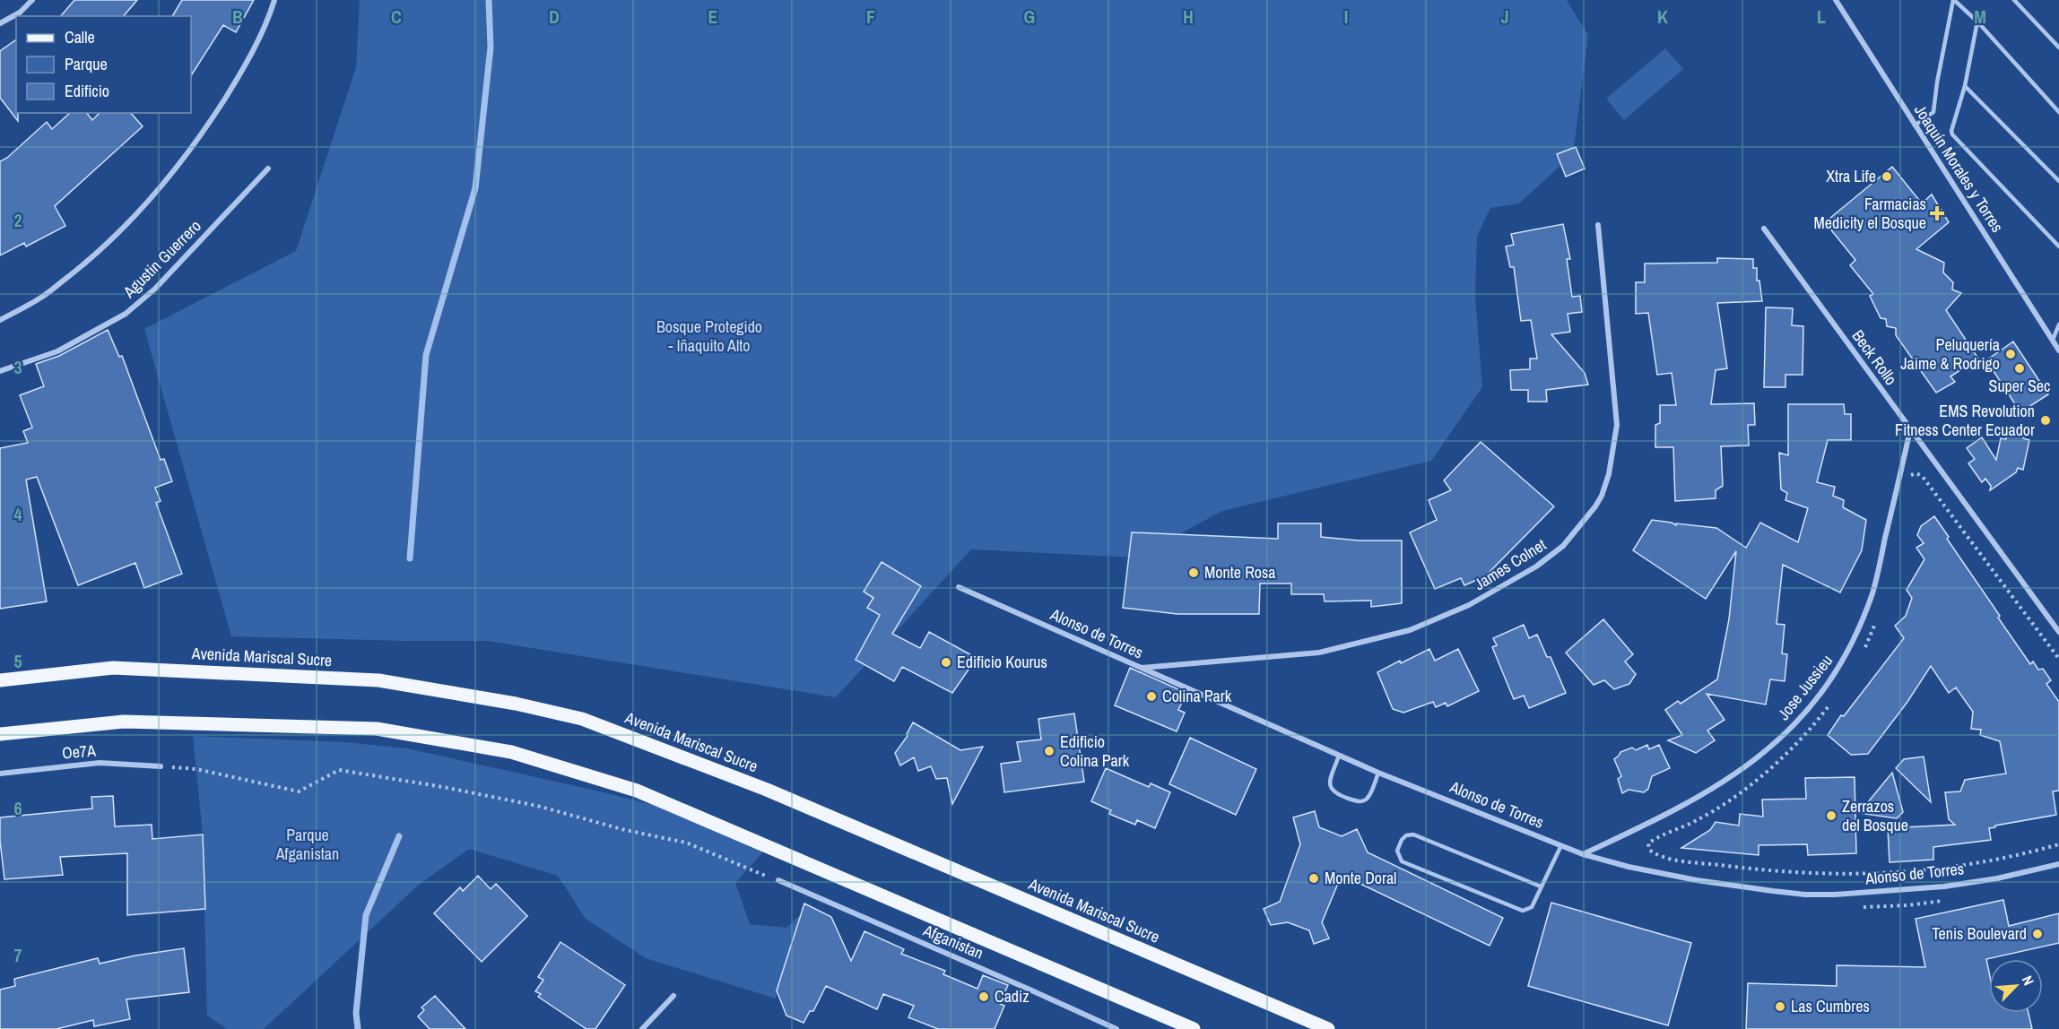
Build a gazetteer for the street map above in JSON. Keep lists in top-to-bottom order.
{
  "streets": {
    "main road": ["Avenida Mariscal Sucre"],
    "street": [
      "Joaquín Morales y Torres",
      "Agustin Guerrero",
      "Beck Rollo",
      "James Colnet",
      "Alonso de Torres",
      "Jose Jussieu",
      "Oe7A",
      "Afganistan"
    ]
  },
  "crossings": [
    ["Beck Rollo", "Jose Jussieu"],
    ["James Colnet", "Alonso de Torres"],
    ["Alonso de Torres", "Jose Jussieu"]
  ],
  "parks": ["Bosque Protegido - Iñaquito Alto", "Parque Afganistan"],
  "places": {
    "other": [
      "Xtra Life",
      "Peluquería Jaime & Rodrigo",
      "Super Sec",
      "EMS Revolution Fitness Center Ecuador",
      "Monte Rosa",
      "Edificio Kourus",
      "Colina Park",
      "Edificio Colina Park",
      "Zerrazos del Bosque",
      "Monte Doral",
      "Tenis Boulevard",
      "Cadiz",
      "Las Cumbres"
    ],
    "health": ["Farmacias Medicity el Bosque"]
  },
  "legend": ["Calle", "Parque", "Edificio"],
  "north": "top right",
  "grid": {
    "columns": [
      "B",
      "C",
      "D",
      "E",
      "F",
      "G",
      "H",
      "I",
      "J",
      "K",
      "L",
      "M"
    ],
    "rows": [
      "2",
      "3",
      "4",
      "5",
      "6",
      "7"
    ]
  }
}
